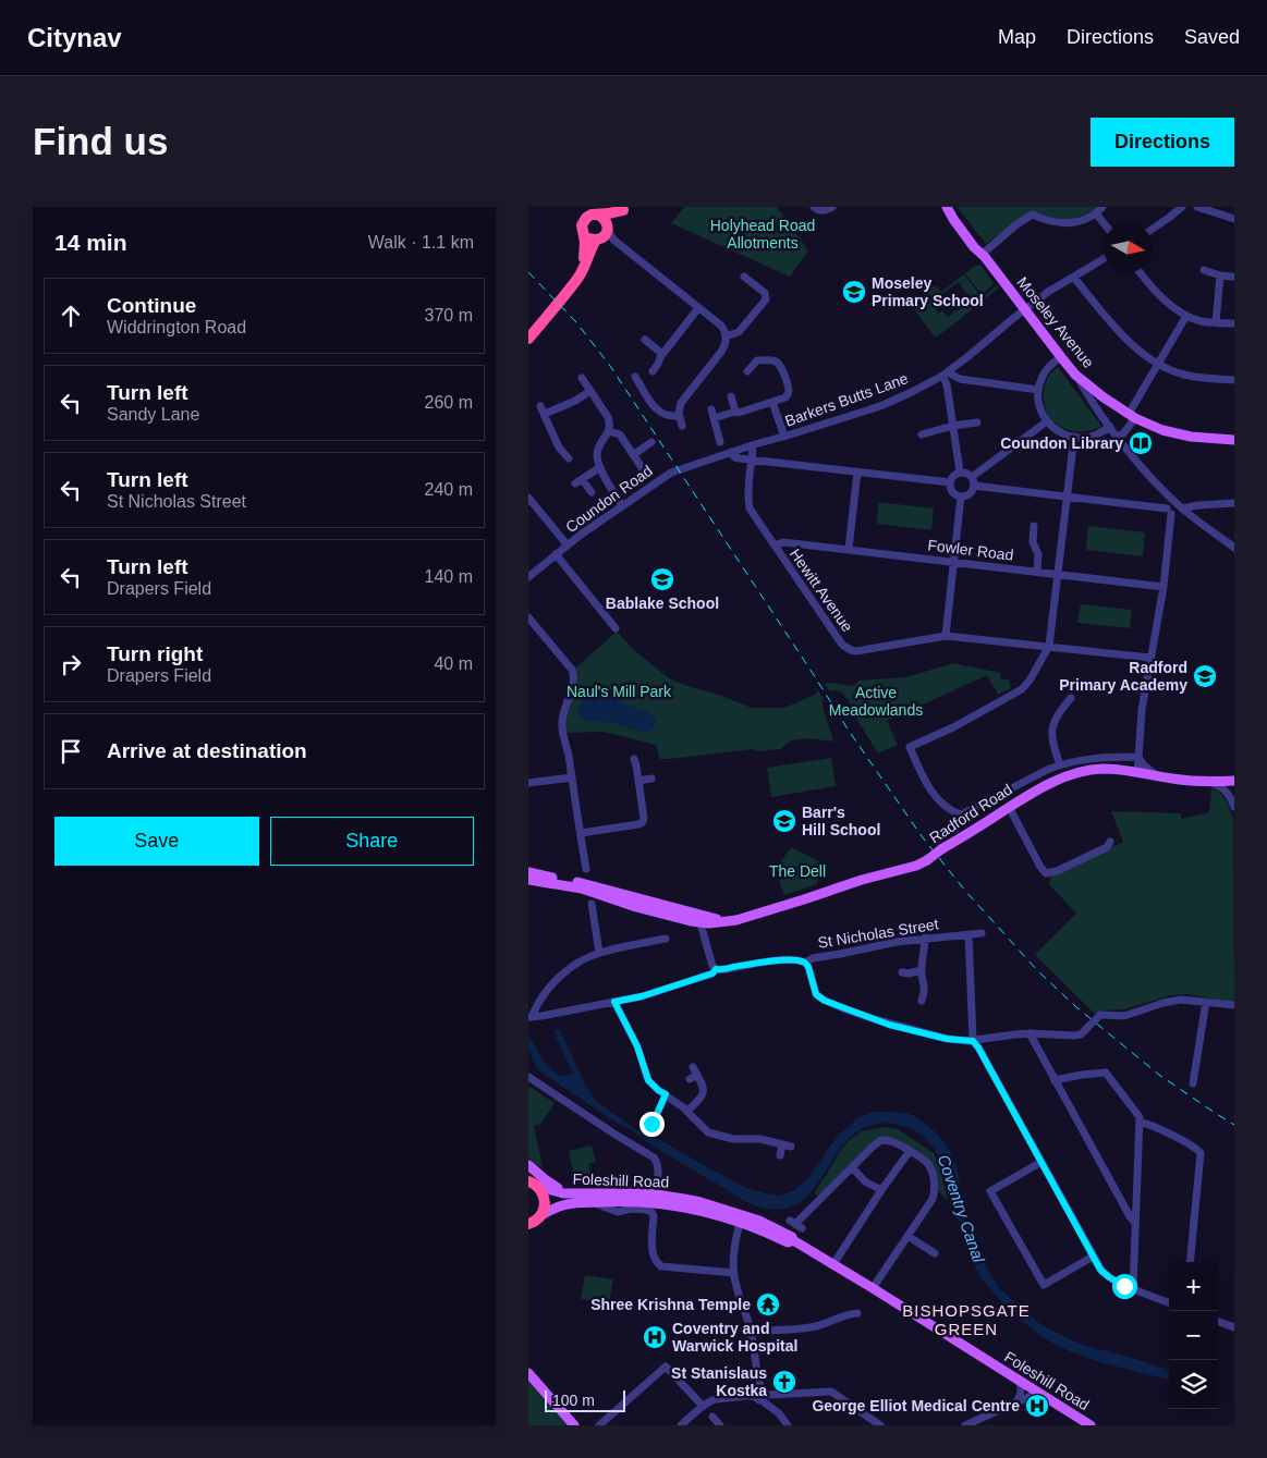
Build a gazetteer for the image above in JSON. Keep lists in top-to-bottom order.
{
  "streets": {
    "main road": ["Moseley Avenue", "Radford Road", "Foleshill Road"],
    "street": [
      "Barkers Butts Lane",
      "Coundon Road",
      "Fowler Road",
      "Hewitt Avenue",
      "St Nicholas Street"
    ]
  },
  "crossings": [
    ["Moseley Avenue", "Barkers Butts Lane"],
    ["Barkers Butts Lane", "Coundon Road"],
    ["Barkers Butts Lane", "Hewitt Avenue"],
    ["Fowler Road", "Hewitt Avenue"]
  ],
  "districts": ["BISHOPSGATE GREEN"],
  "water": ["Coventry Canal"],
  "parks": [
    "Holyhead Road Allotments",
    "Naul's Mill Park",
    "Active Meadowlands",
    "The Dell"
  ],
  "places": {
    "school or university": [
      "Moseley Primary School",
      "Bablake School",
      "Radford Primary Academy",
      "Barr's Hill School"
    ],
    "library": ["Coundon Library"],
    "temple": ["Shree Krishna Temple"],
    "hospital": ["Coventry and Warwick Hospital", "George Elliot Medical Centre"],
    "church": ["St Stanislaus Kostka"]
  },
  "scale_bar": "100 m",
  "north": "right",
  "page": {
    "header": "Citynav",
    "nav": ["Map", "Directions", "Saved"],
    "buttons": [
      "Directions",
      ["Save", "Share"]
    ],
    "title": "Find us",
    "heading": ["14 min", "Walk · 1.1 km"],
    "list": [
      ["Continue", "Widdrington Road", "370 m"],
      ["Turn left", "Sandy Lane", "260 m"],
      ["Turn left", "St Nicholas Street", "240 m"],
      ["Turn left", "Drapers Field", "140 m"],
      ["Turn right", "Drapers Field", "40 m"],
      "Arrive at destination"
    ],
    "map_buttons": ["+", "−"],
    "scale": "100 m"
  }
}
